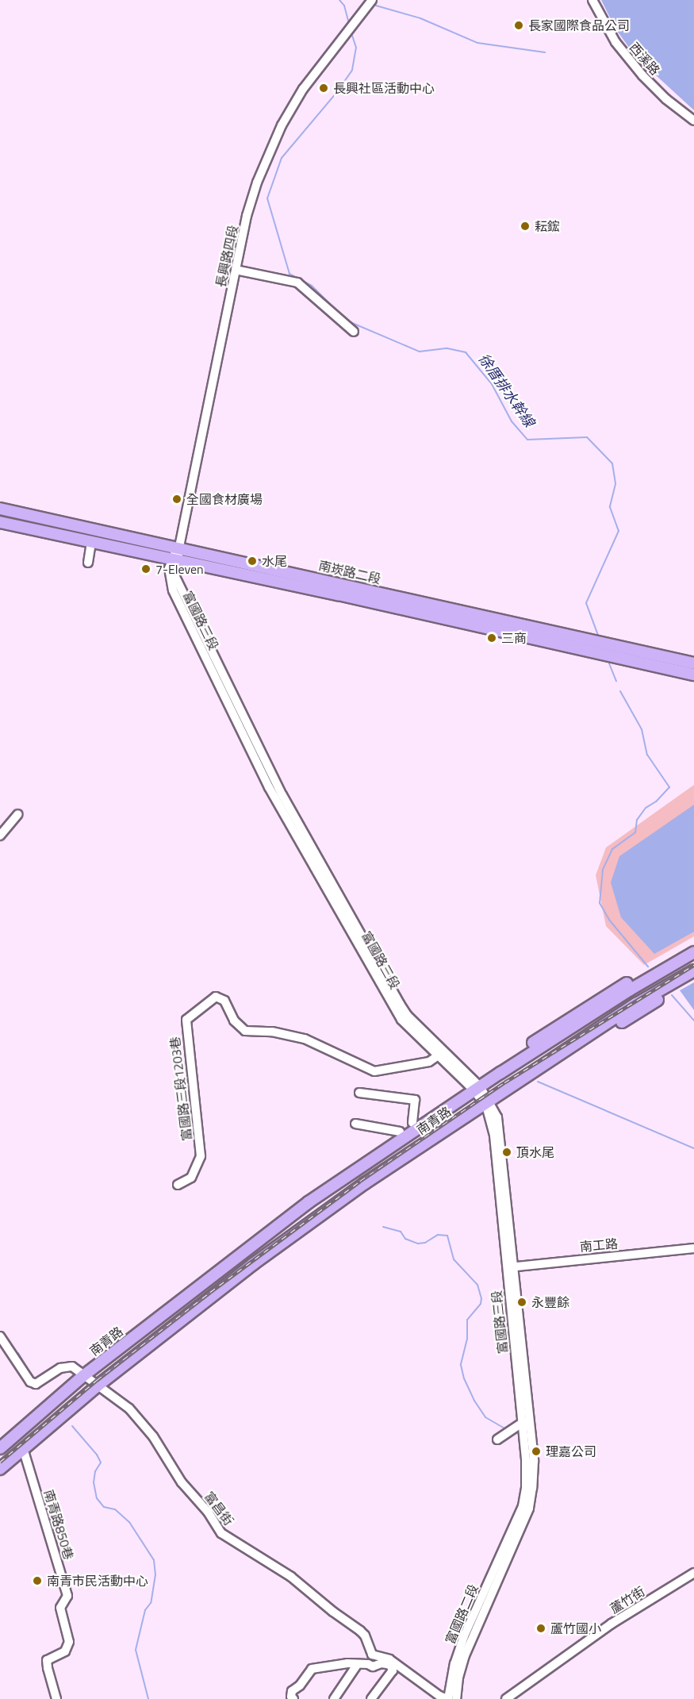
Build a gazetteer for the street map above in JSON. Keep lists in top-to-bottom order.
{
  "streets": {
    "main road": ["南崁路二段", "南青路"],
    "street": [
      "西溪路",
      "長興路四段",
      "富國路三段",
      "富國路三段1203巷",
      "南工路",
      "富昌街",
      "南青路850巷",
      "蘆竹街",
      "富國路二段"
    ]
  },
  "crossings": [
    ["長興路四段", "南崁路二段"],
    ["南崁路二段", "富國路三段"],
    ["富國路三段", "富國路三段1203巷"],
    ["富國路三段", "南青路"],
    ["富國路三段", "南工路"],
    ["富國路三段", "富國路二段"],
    ["南青路", "富昌街"]
  ],
  "water": ["徐厝排水幹線"],
  "places": [
    "長家國際食品公司",
    "長興社區活動中心",
    "耘鋐",
    "全國食材廣場",
    "水尾",
    "7-Eleven",
    "三商",
    "頂水尾",
    "永豐餘",
    "理嘉公司",
    "南青市民活動中心",
    "蘆竹國小"
  ]
}
